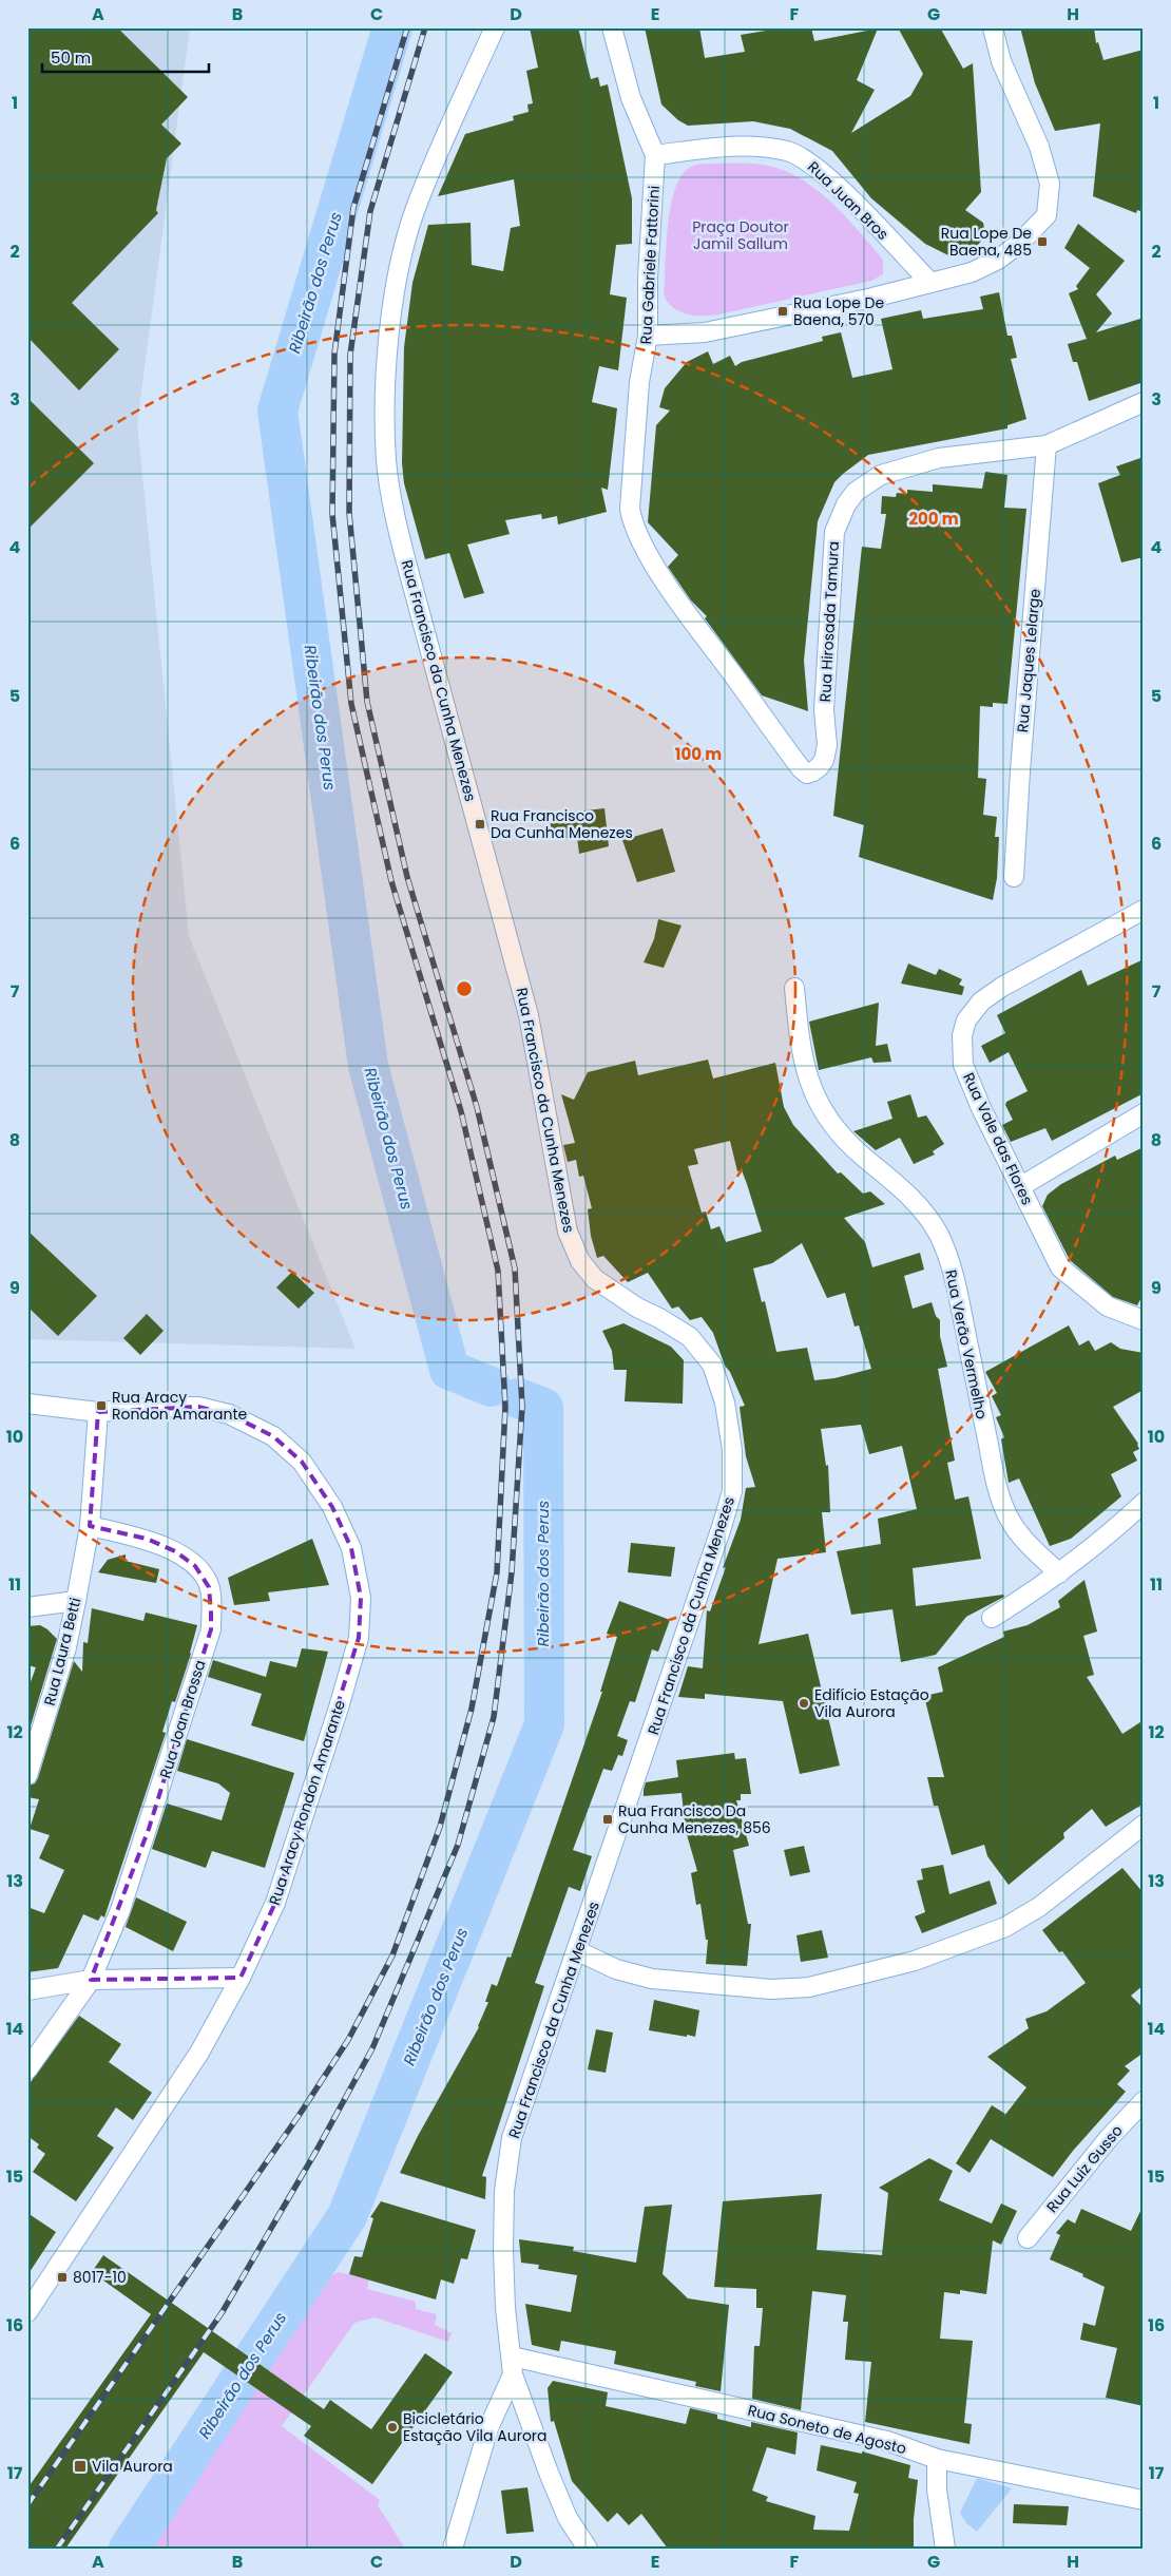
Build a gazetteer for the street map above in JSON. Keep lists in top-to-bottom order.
{
  "streets": {
    "street": [
      "Rua Juan Bros",
      "Rua Gabriele Fattorini",
      "Rua Hirosada Tamura",
      "Rua Jaques Lelarge",
      "Rua Francisco da Cunha Menezes",
      "Rua Vale das Flores",
      "Rua Verão Vermelho",
      "Rua Laura Betti",
      "Rua Joan Brossa",
      "Rua Aracy Rondon Amarante",
      "Rua Luiz Gusso",
      "Rua Soneto de Agosto"
    ]
  },
  "crossings": [
    ["Rua Juan Bros", "Rua Gabriele Fattorini"],
    ["Rua Gabriele Fattorini", "Rua Hirosada Tamura"],
    ["Rua Hirosada Tamura", "Rua Jaques Lelarge"],
    ["Rua Francisco da Cunha Menezes", "Rua Soneto de Agosto"],
    ["Rua Laura Betti", "Rua Joan Brossa"]
  ],
  "water": ["Ribeirão dos Perus"],
  "parks": ["Praça Doutor Jamil Sallum"],
  "places": {
    "transit": [
      "Rua Lope De Baena, 485",
      "Rua Lope De Baena, 570",
      "Rua Francisco Da Cunha Menezes",
      "Rua Aracy Rondon Amarante",
      "Rua Francisco Da Cunha Menezes, 856",
      "8017-10",
      "Vila Aurora"
    ],
    "other": ["Edifício Estação Vila Aurora", "Bicicletário Estação Vila Aurora"]
  },
  "scale_bar": "50 m",
  "grid": {
    "columns": [
      "A",
      "B",
      "C",
      "D",
      "E",
      "F",
      "G",
      "H"
    ],
    "rows": [
      "1",
      "2",
      "3",
      "4",
      "5",
      "6",
      "7",
      "8",
      "9",
      "10",
      "11",
      "12",
      "13",
      "14",
      "15",
      "16",
      "17"
    ]
  },
  "rings": ["200 m", "100 m"]
}
